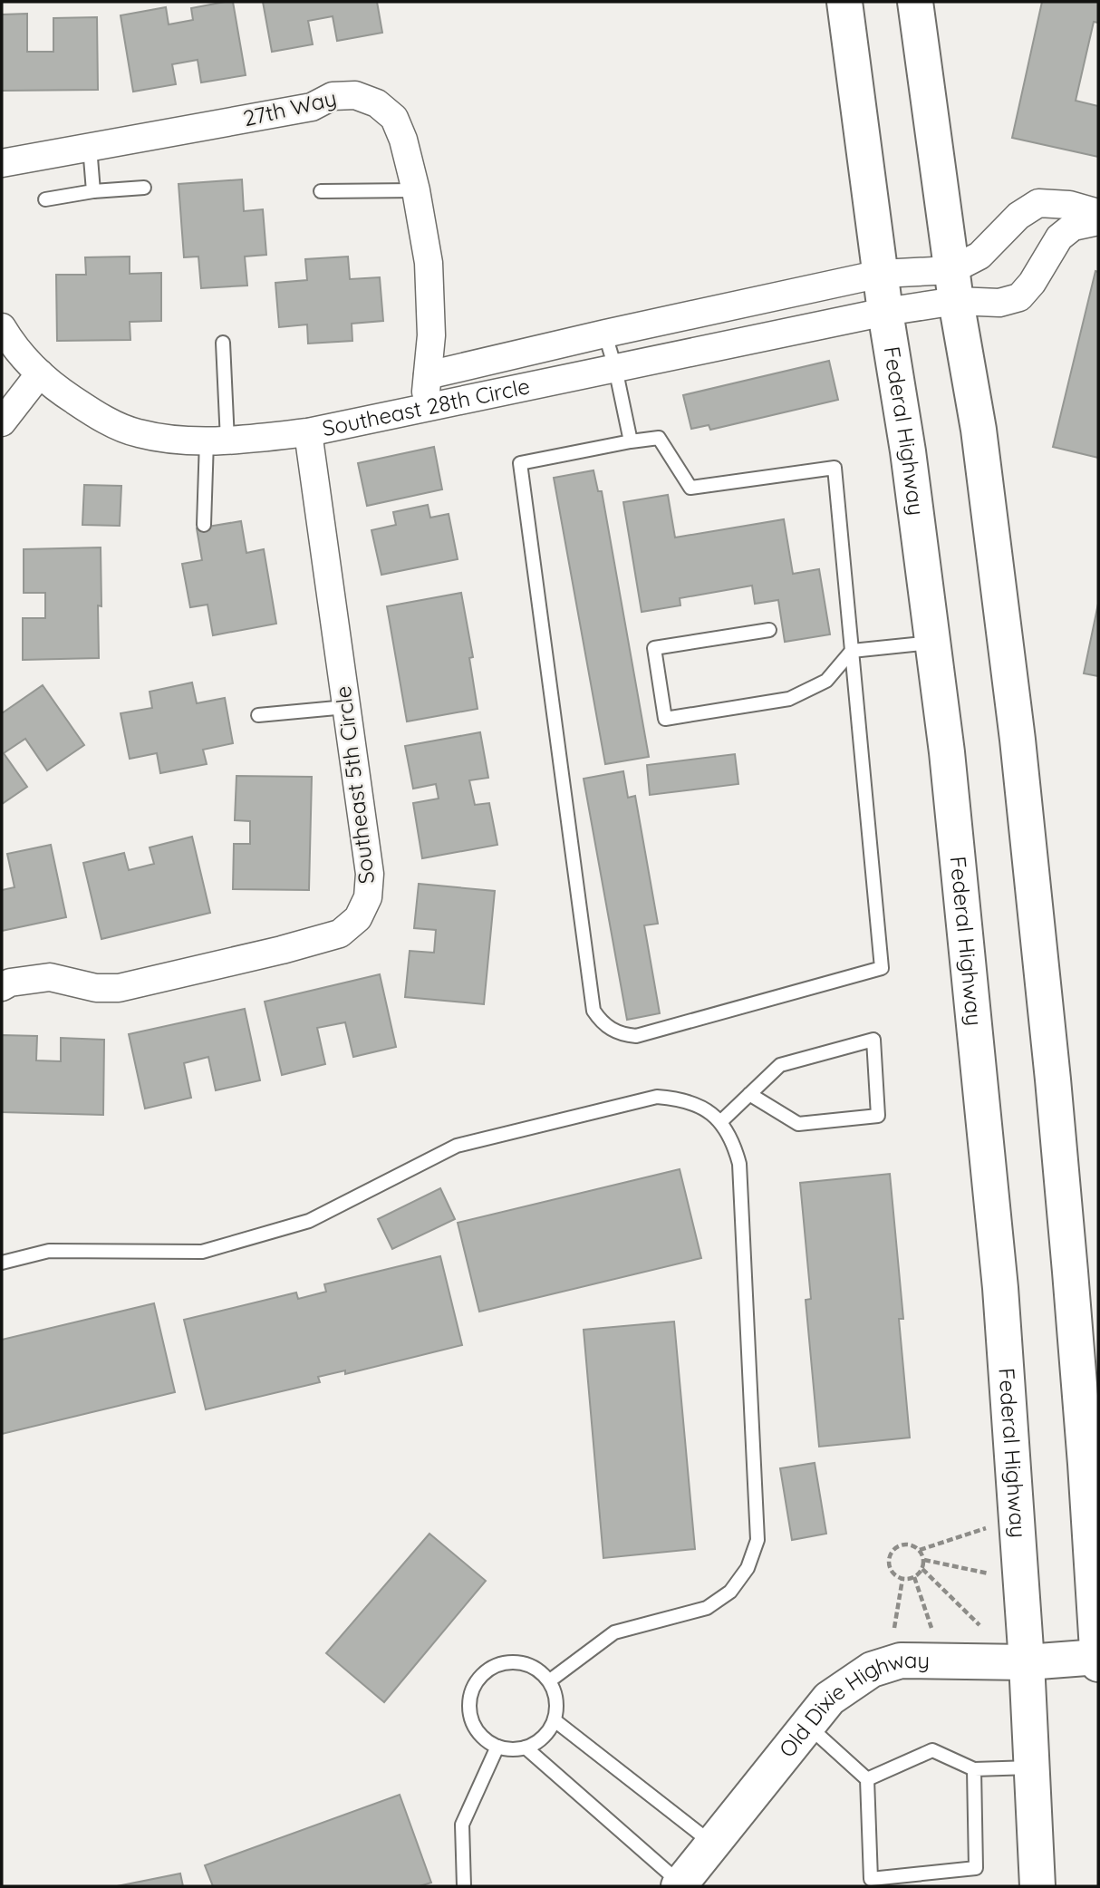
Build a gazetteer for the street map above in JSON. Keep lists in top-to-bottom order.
{
  "streets": {
    "main road": ["Federal Highway", "Old Dixie Highway"],
    "street": ["27th Way", "Southeast 28th Circle", "Southeast 5th Circle"]
  },
  "crossings": [
    ["27th Way", "Southeast 28th Circle"],
    ["Southeast 28th Circle", "Federal Highway"],
    ["Southeast 28th Circle", "Southeast 5th Circle"],
    ["Federal Highway", "Old Dixie Highway"]
  ]
}
